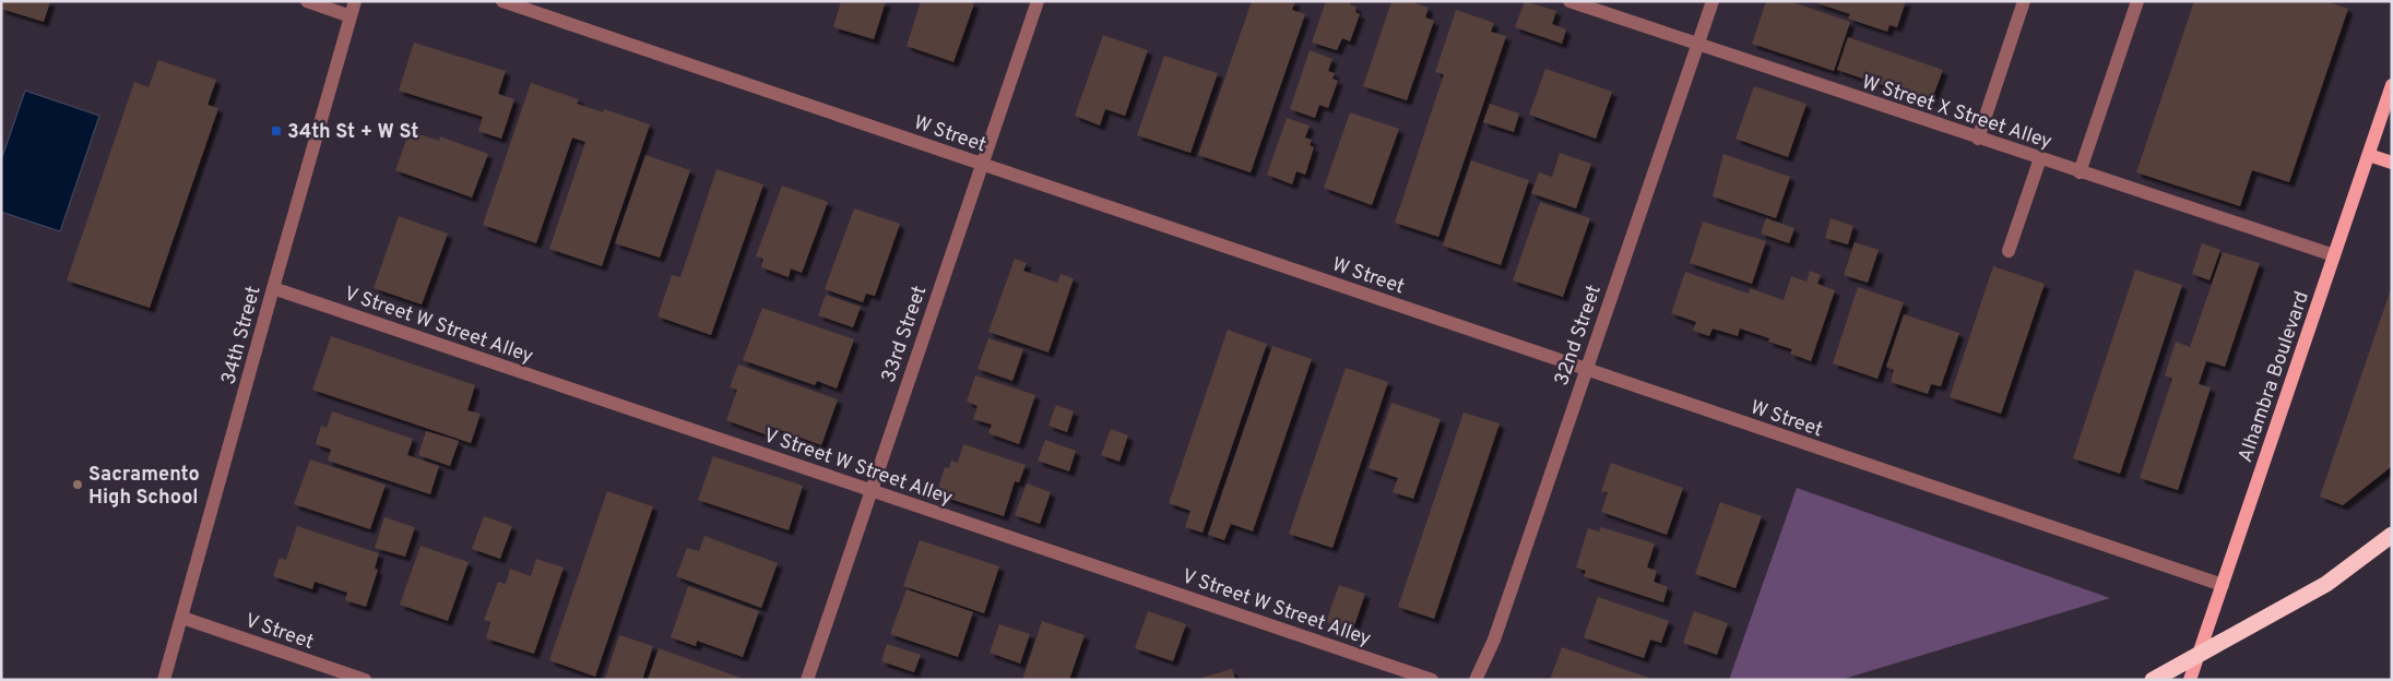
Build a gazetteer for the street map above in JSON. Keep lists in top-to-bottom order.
{
  "streets": {
    "main road": ["Alhambra Boulevard"],
    "street": [
      "W Street X Street Alley",
      "W Street",
      "V Street W Street Alley",
      "33rd Street",
      "34th Street",
      "32nd Street",
      "V Street"
    ]
  },
  "crossings": [
    ["W Street X Street Alley", "32nd Street"],
    ["W Street X Street Alley", "Alhambra Boulevard"],
    ["W Street", "33rd Street"],
    ["W Street", "32nd Street"],
    ["W Street", "Alhambra Boulevard"],
    ["V Street W Street Alley", "33rd Street"],
    ["V Street W Street Alley", "34th Street"],
    ["34th Street", "V Street"]
  ],
  "places": {
    "transit": ["34th St + W St"],
    "other": ["Sacramento High School"]
  }
}
